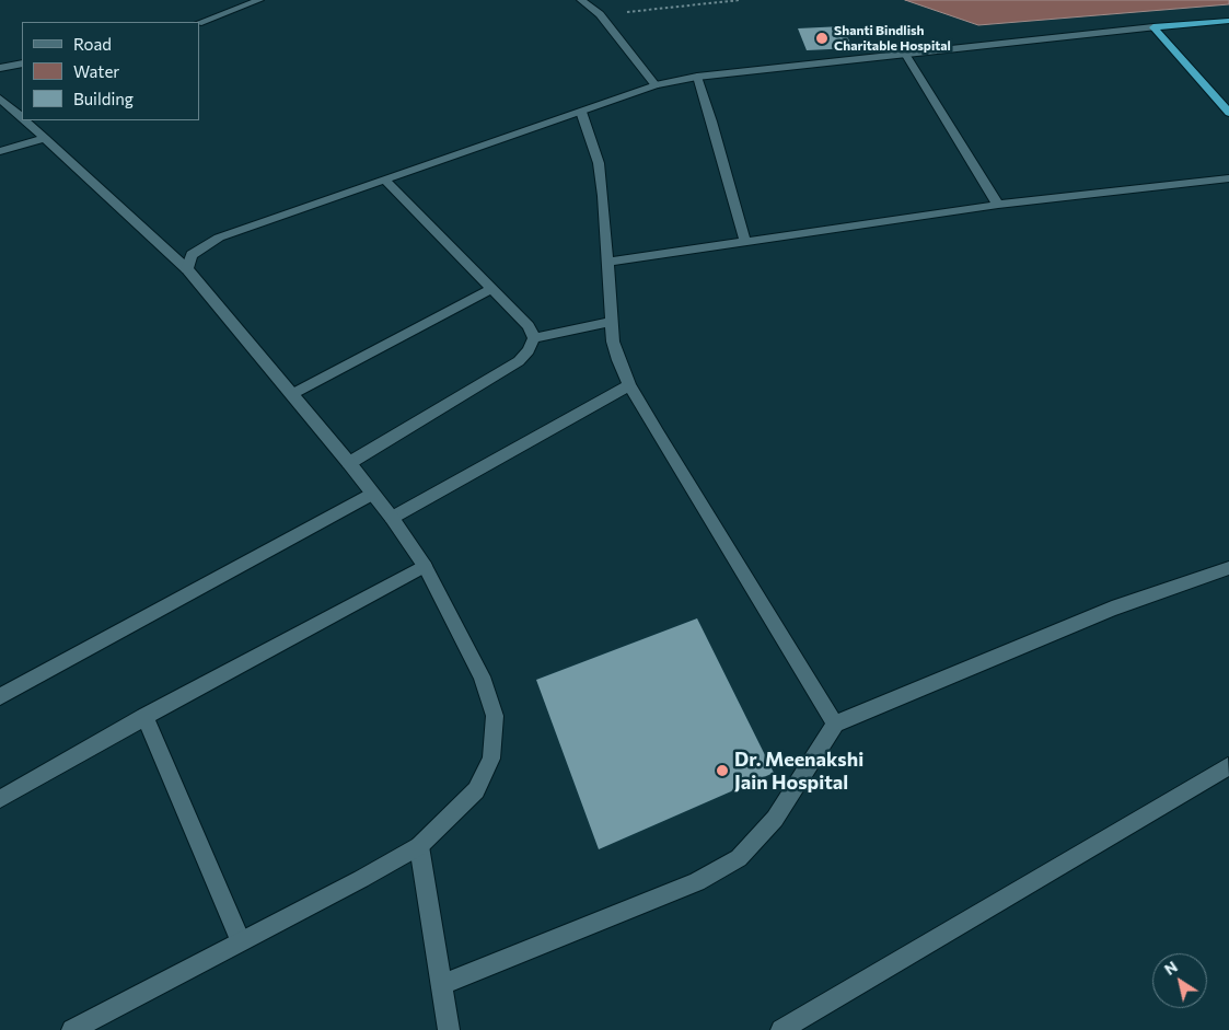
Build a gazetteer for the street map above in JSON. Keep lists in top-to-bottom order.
{
  "places": ["Shanti Bindlish Charitable Hospital", "Dr. Meenakshi Jain Hospital"],
  "legend": ["Road", "Water", "Building"],
  "north": "top left"
}
